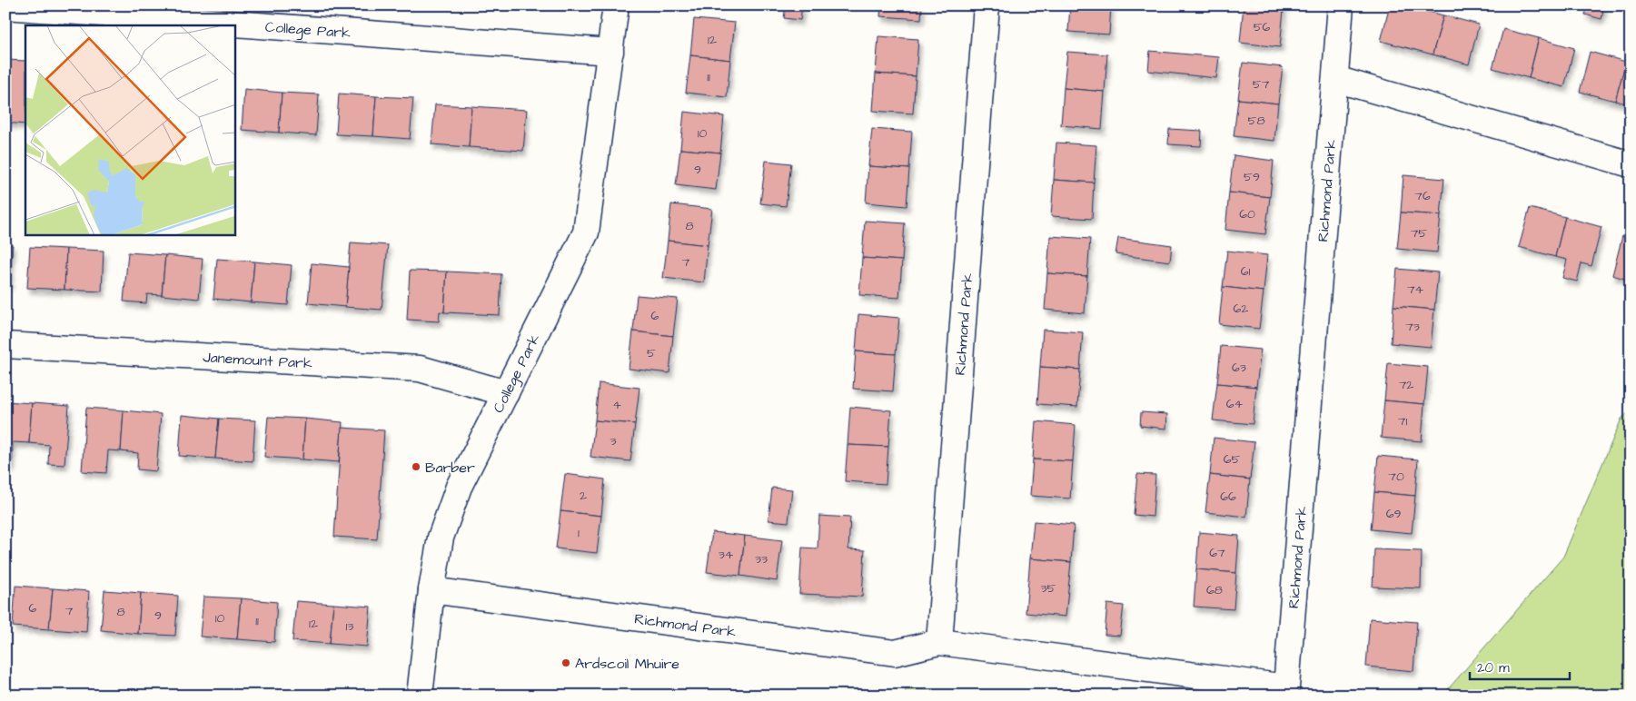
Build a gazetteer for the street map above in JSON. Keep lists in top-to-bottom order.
{
  "streets": {
    "street": ["College Park", "Richmond Park", "Janemount Park"]
  },
  "crossings": [
    ["College Park", "Richmond Park"],
    ["College Park", "Janemount Park"]
  ],
  "places": ["Barber", "Ardscoil Mhuire"],
  "house_numbers": [
    "56",
    "12",
    "11",
    "57",
    "58",
    "10",
    "9",
    "59",
    "76",
    "60",
    "8",
    "75",
    "7",
    "61",
    "74",
    "62",
    "6",
    "73",
    "5",
    "63",
    "72",
    "64",
    "4",
    "71",
    "3",
    "65",
    "70",
    "2",
    "66",
    "69",
    "1",
    "67",
    "34",
    "33",
    "35",
    "68",
    "6",
    "7",
    "8",
    "9",
    "10",
    "11",
    "12",
    "13"
  ],
  "scale_bar": "20 m"
}
